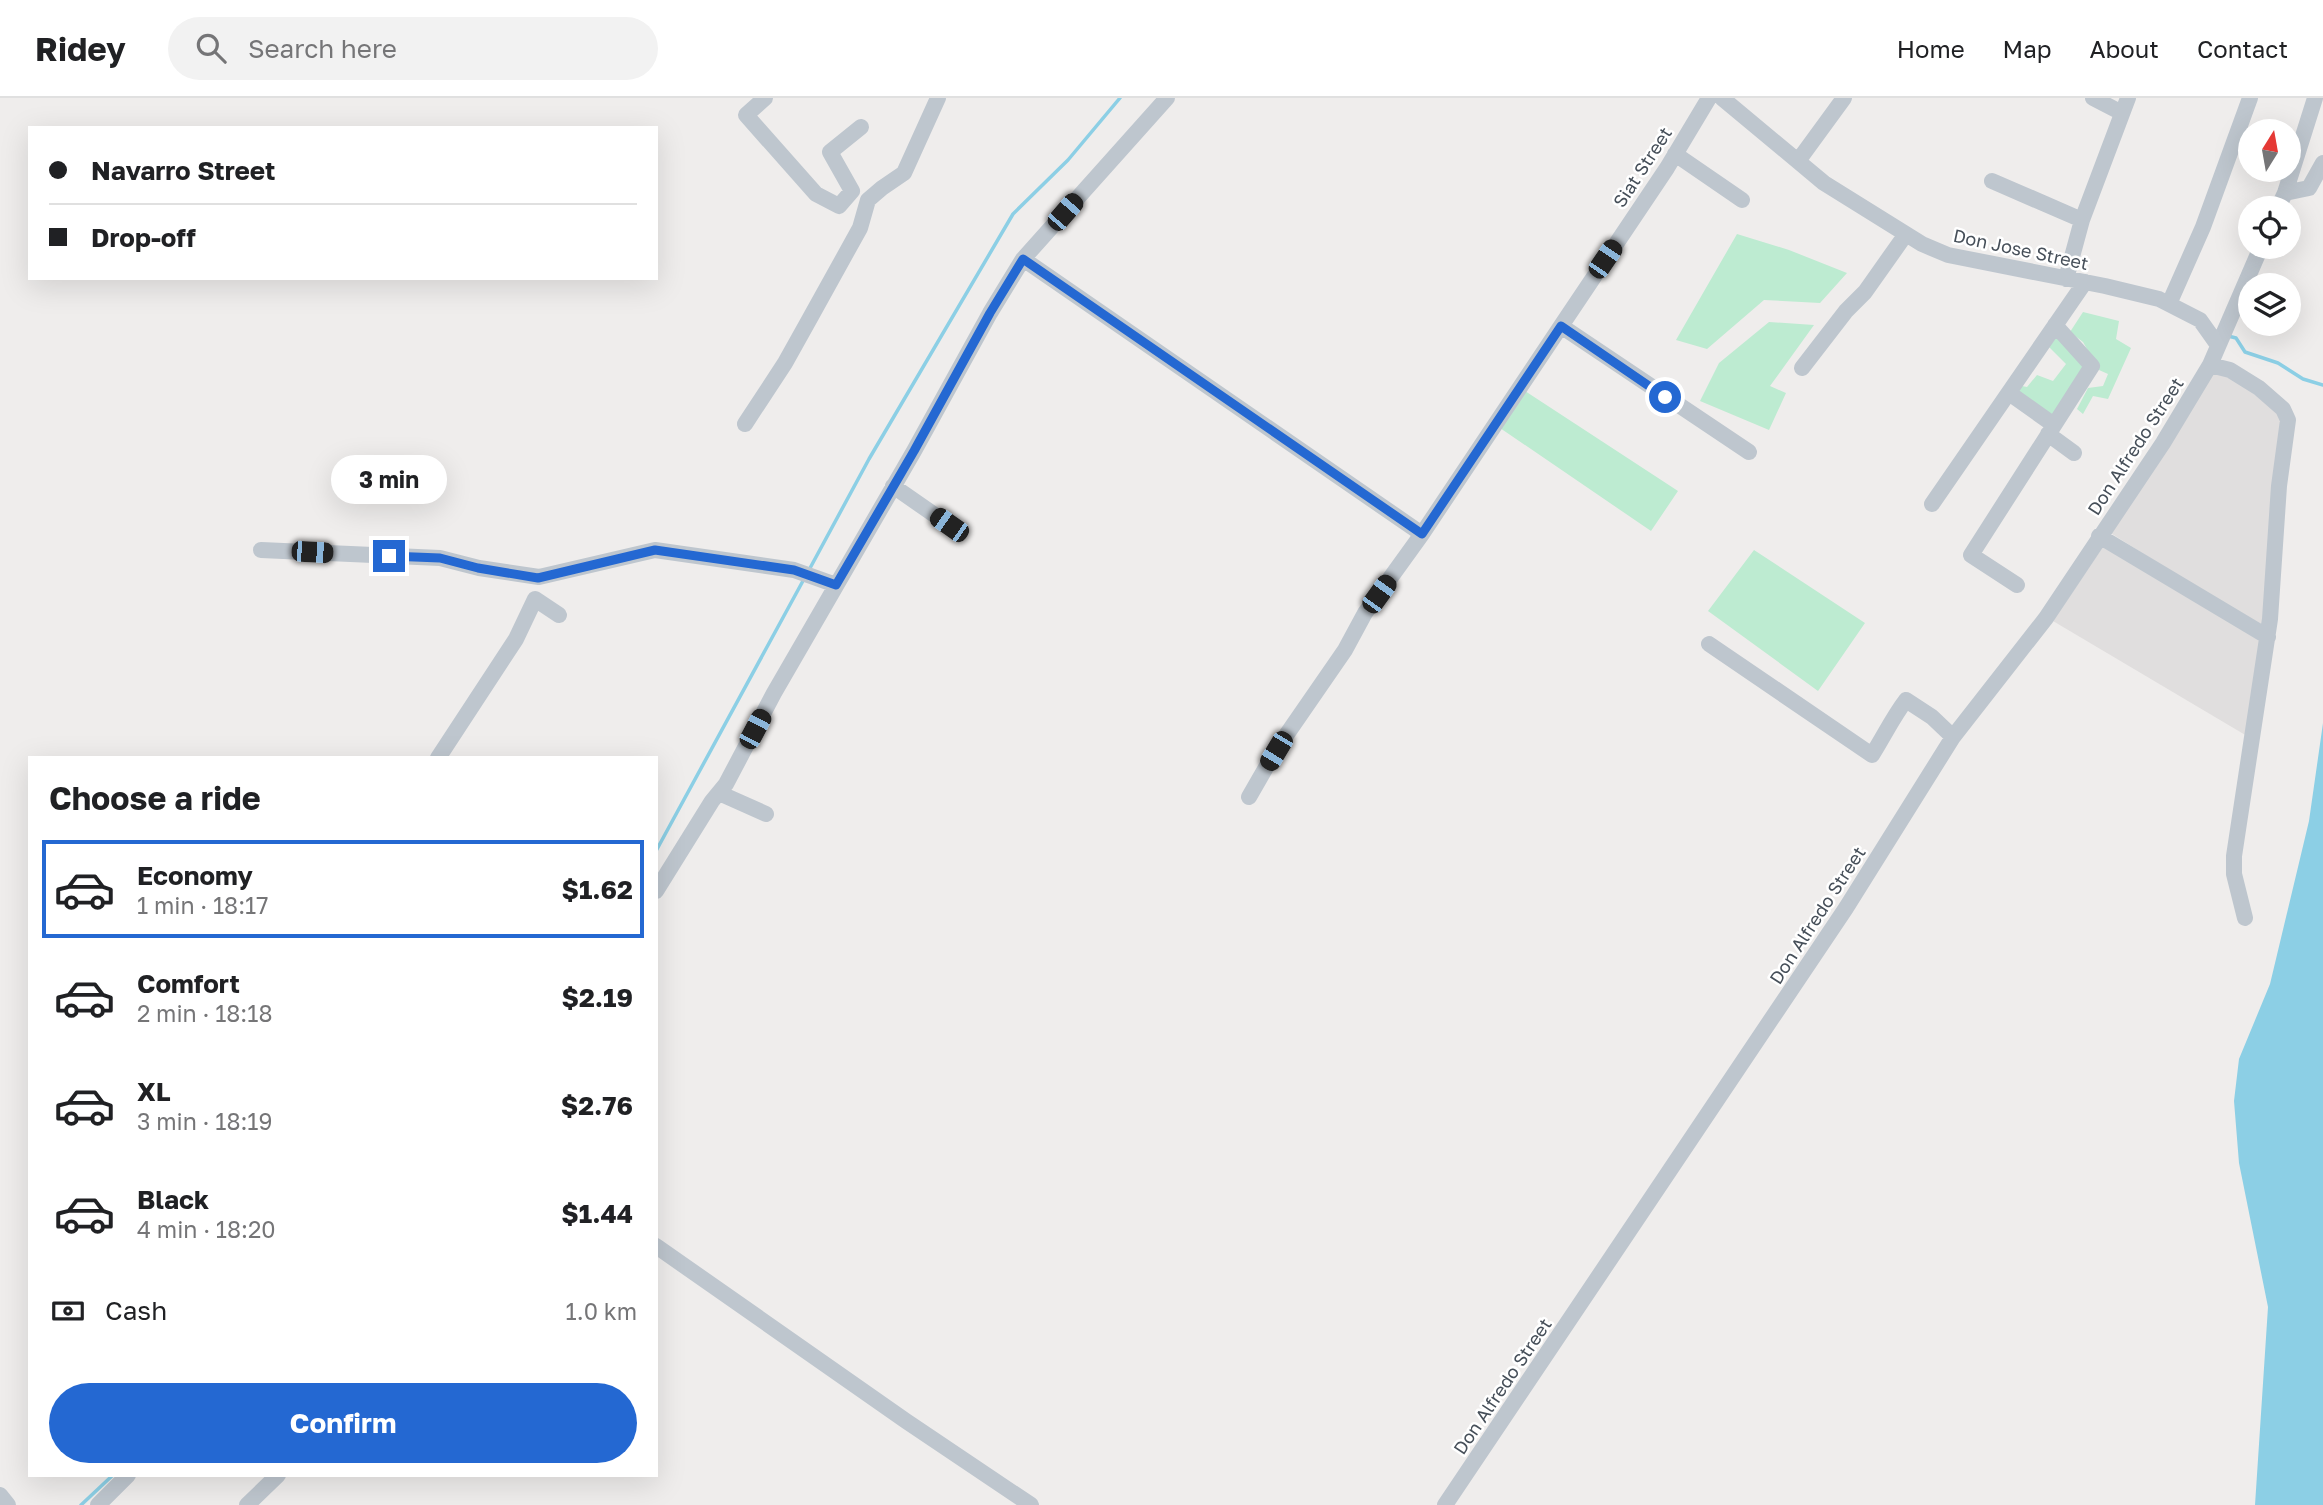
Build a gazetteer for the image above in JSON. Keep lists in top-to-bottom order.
{
  "streets": {
    "street": ["Siat Street", "Don Jose Street", "Don Alfredo Street"]
  },
  "crossings": [
    ["Don Jose Street", "Don Alfredo Street"]
  ],
  "north": "top",
  "page": {
    "header": "Ridey",
    "search": "Search here",
    "nav": [
      "Home",
      "Map",
      "About",
      "Contact"
    ],
    "banner": ["Navarro Street", "Drop-off"],
    "bubble": "3 min",
    "heading": "Choose a ride",
    "list": [
      {
        "name": "Economy",
        "note": "1 min · 18:17",
        "value": "$1.62"
      },
      {
        "name": "Comfort",
        "note": "2 min · 18:18",
        "value": "$2.19"
      },
      {
        "name": "XL",
        "note": "3 min · 18:19",
        "value": "$2.76"
      },
      {
        "name": "Black",
        "note": "4 min · 18:20",
        "value": "$1.44"
      }
    ],
    "pay": ["Cash", "1.0 km"],
    "buttons": "Confirm"
  }
}
